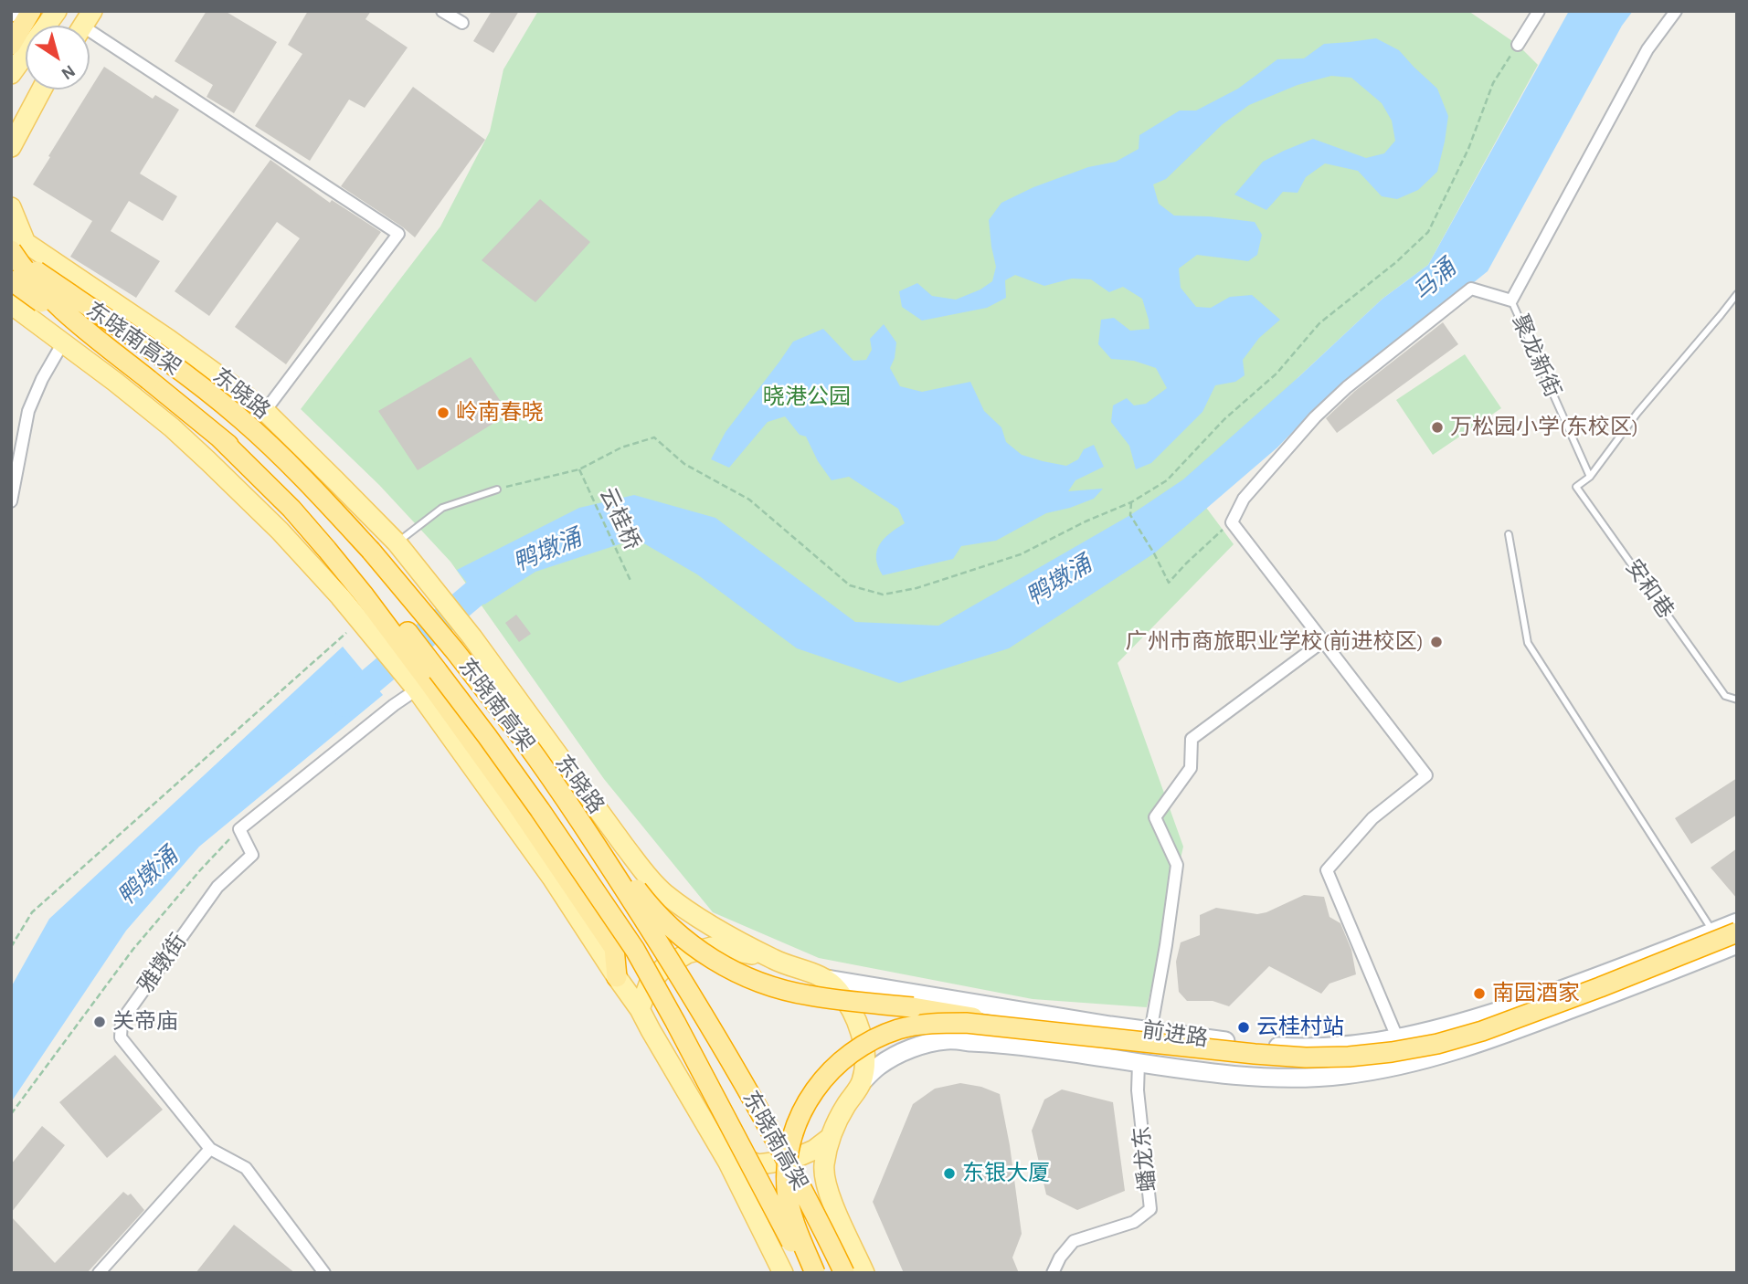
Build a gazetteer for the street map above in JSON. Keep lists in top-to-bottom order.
{
  "streets": {
    "highway": ["东晓南高架"],
    "main road": ["东晓路", "前进路"],
    "street": ["雅墩街", "蟠龙东"],
    "lane": ["聚龙新街", "安和巷"],
    "path": ["云桂桥"]
  },
  "crossings": [
    ["东晓南高架", "东晓路"],
    ["聚龙新街", "安和巷"],
    ["东晓路", "前进路"],
    ["前进路", "蟠龙东"]
  ],
  "water": ["马涌", "鸭墩涌"],
  "parks": ["晓港公园"],
  "places": [
    "岭南春晓",
    "万松园小学(东校区)",
    "广州市商旅职业学校(前进校区)",
    "南园酒家",
    "关帝庙",
    "云桂村站",
    "东银大厦"
  ],
  "north": "bottom right"
}
